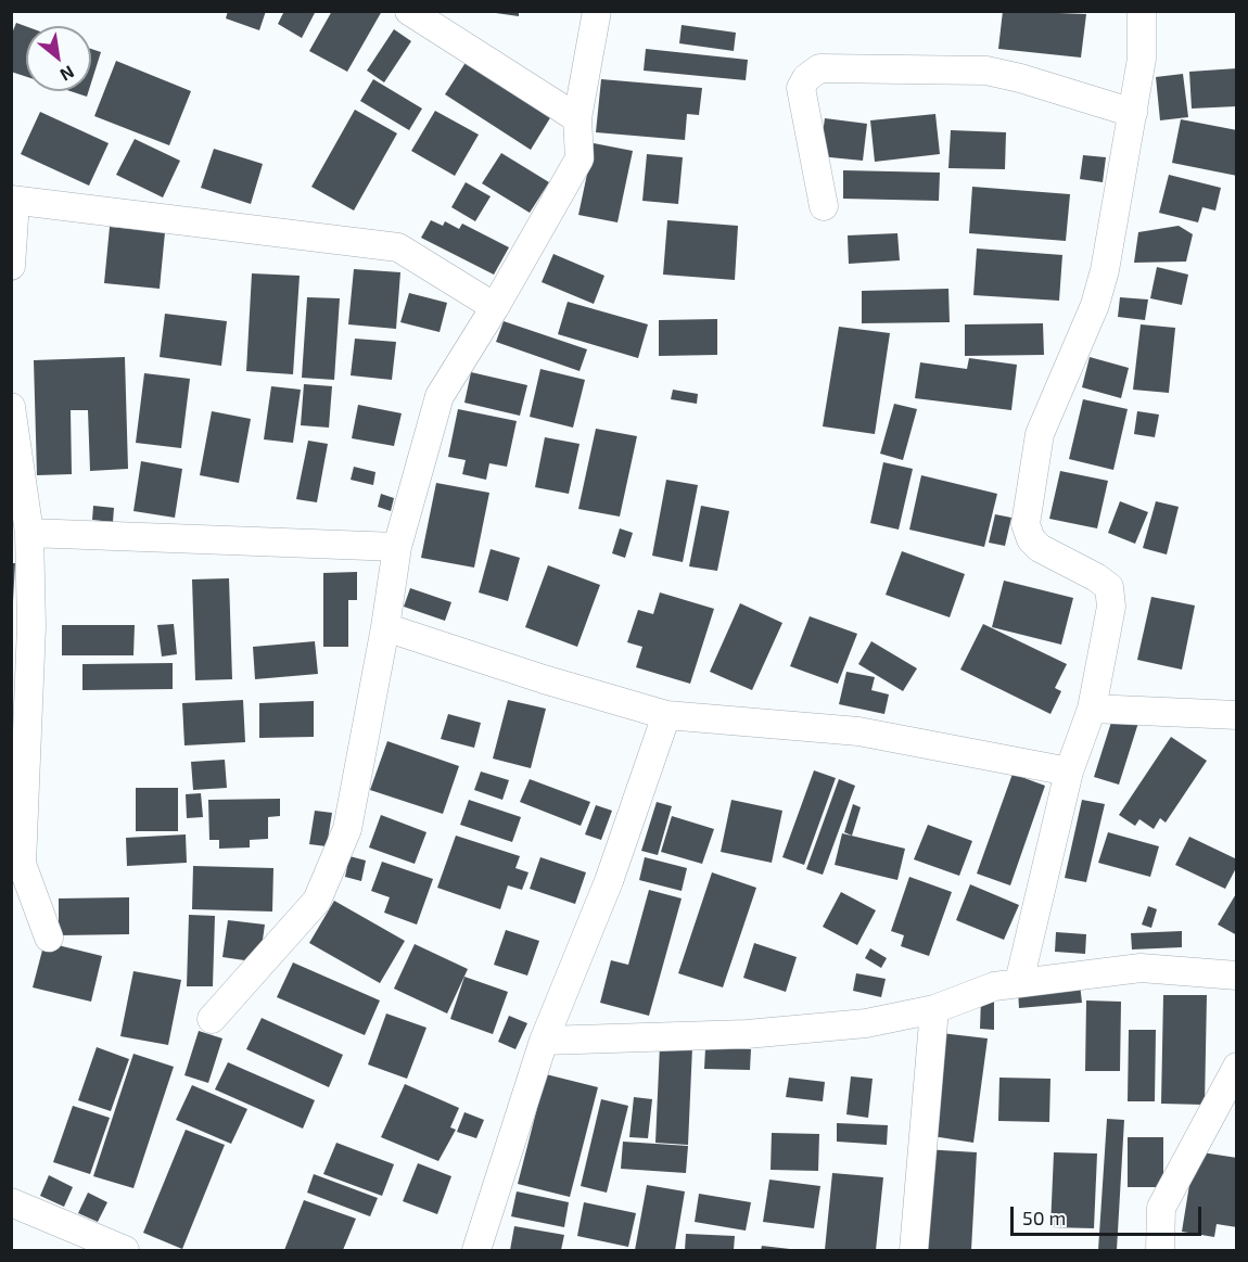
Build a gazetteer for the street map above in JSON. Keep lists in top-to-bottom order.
{
  "scale_bar": "50 m",
  "north": "bottom right"
}
